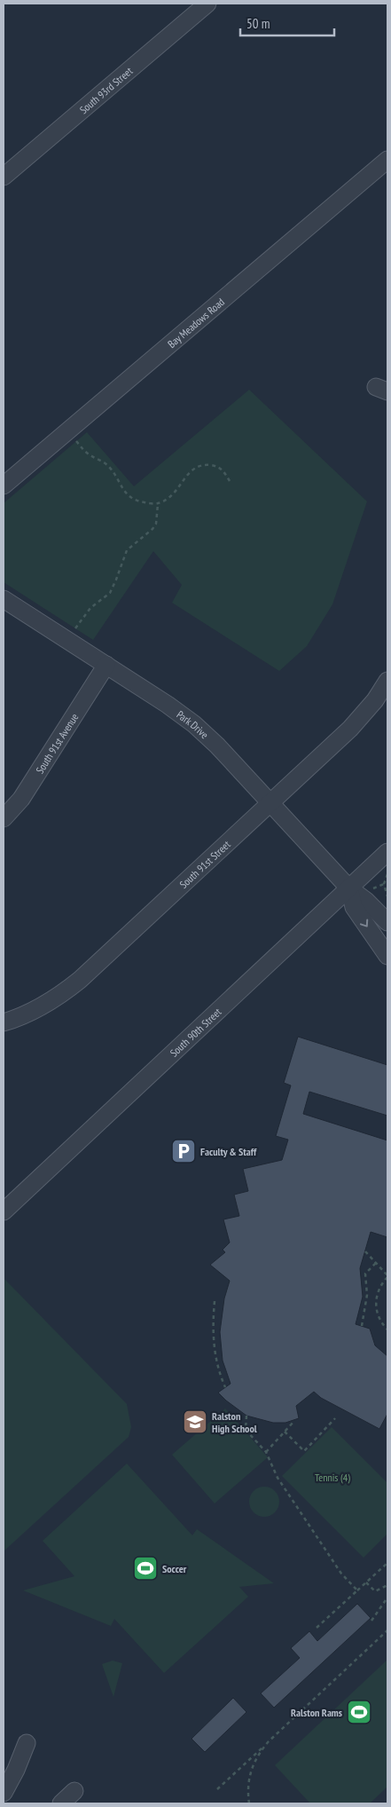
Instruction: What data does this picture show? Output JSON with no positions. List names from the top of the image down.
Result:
{
  "streets": {
    "street": [
      "South 93rd Street",
      "Bay Meadows Road",
      "Park Drive",
      "South 91st Avenue",
      "South 91st Street",
      "South 90th Street"
    ]
  },
  "crossings": [
    ["Park Drive", "South 91st Avenue"],
    ["Park Drive", "South 91st Street"],
    ["Park Drive", "South 90th Street"]
  ],
  "parks": ["Tennis (4)"],
  "places": {
    "parking": ["Faculty & Staff"],
    "school or university": ["Ralston High School"],
    "sports": ["Soccer", "Ralston Rams"]
  },
  "scale_bar": "50 m"
}
